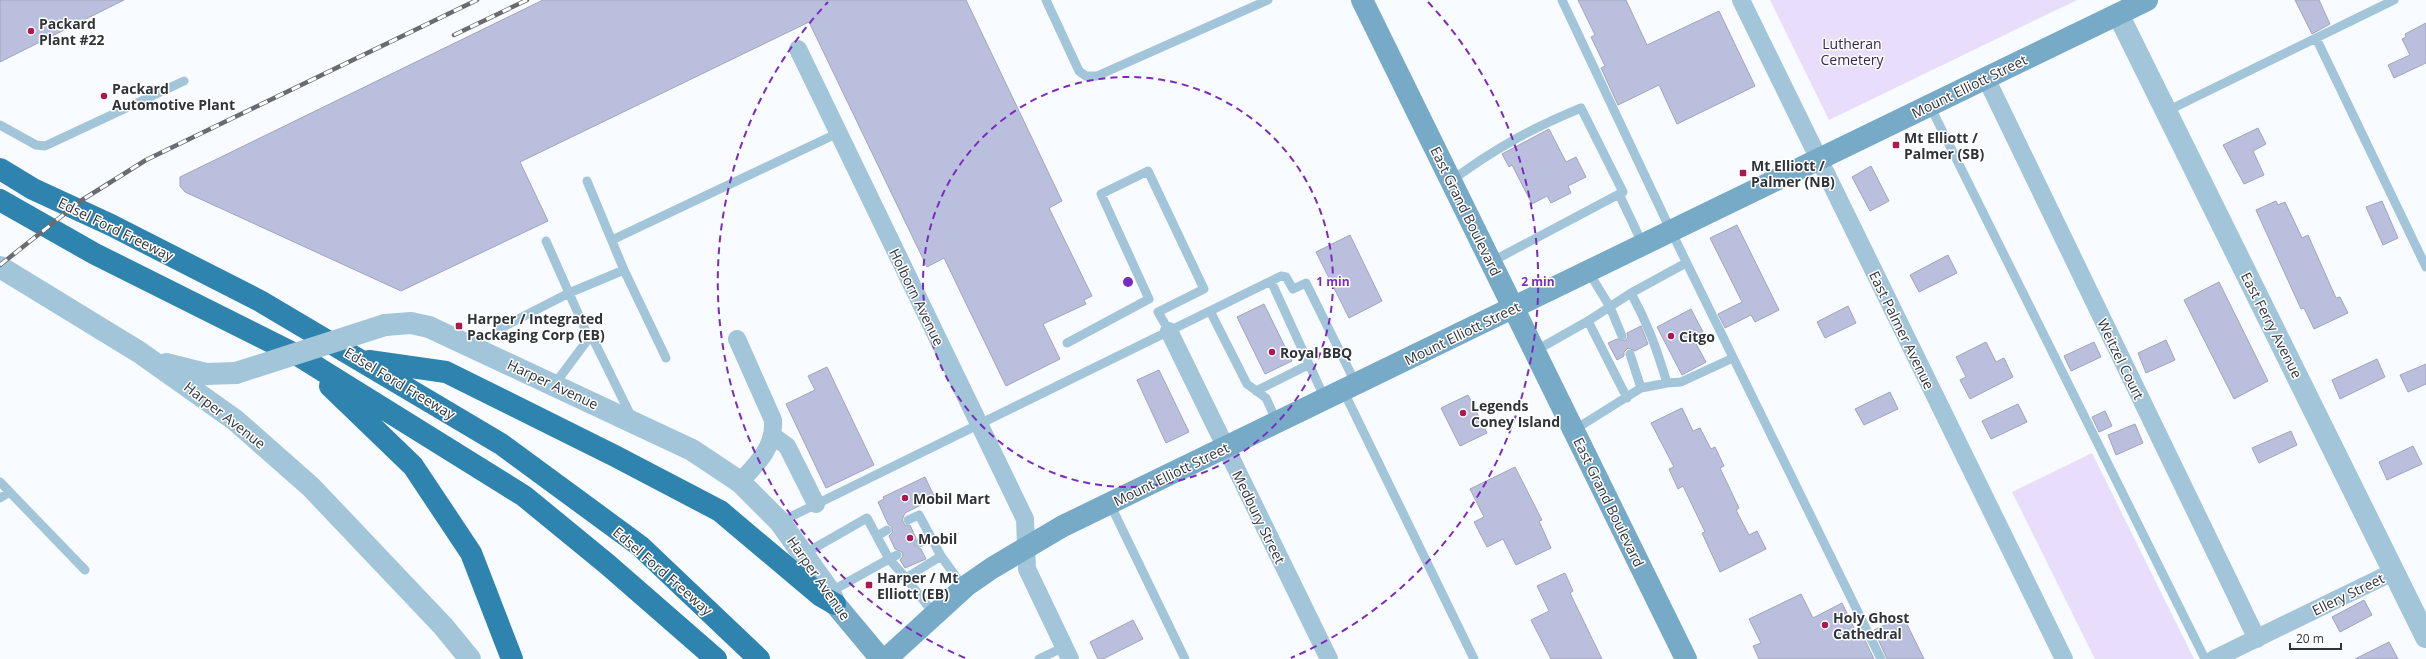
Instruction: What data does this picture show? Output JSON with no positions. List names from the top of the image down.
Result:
{
  "streets": {
    "highway": ["Edsel Ford Freeway"],
    "main road": ["Mount Elliott Street", "East Grand Boulevard", "Harper Avenue"],
    "street": [
      "Holborn Avenue",
      "East Ferry Avenue",
      "East Palmer Avenue",
      "Weitzel Court",
      "Medbury Street",
      "Ellery Street"
    ]
  },
  "crossings": [
    ["Mount Elliott Street", "East Grand Boulevard"],
    ["Mount Elliott Street", "Holborn Avenue"],
    ["Mount Elliott Street", "East Ferry Avenue"],
    ["Mount Elliott Street", "East Palmer Avenue"],
    ["Mount Elliott Street", "Weitzel Court"],
    ["Mount Elliott Street", "Medbury Street"],
    ["East Ferry Avenue", "Ellery Street"],
    ["Weitzel Court", "Ellery Street"]
  ],
  "parks": ["Lutheran Cemetery"],
  "places": {
    "other": [
      "Packard Plant #22",
      "Packard Automotive Plant",
      "Citgo",
      "Royal BBQ",
      "Legends Coney Island",
      "Mobil Mart",
      "Mobil",
      "Holy Ghost Cathedral"
    ],
    "transit": [
      "Mt Elliott / Palmer (SB)",
      "Mt Elliott / Palmer (NB)",
      "Harper / Integrated Packaging Corp (EB)",
      "Harper / Mt Elliott (EB)"
    ]
  },
  "scale_bar": "20 m",
  "rings": ["1 min", "2 min"]
}
